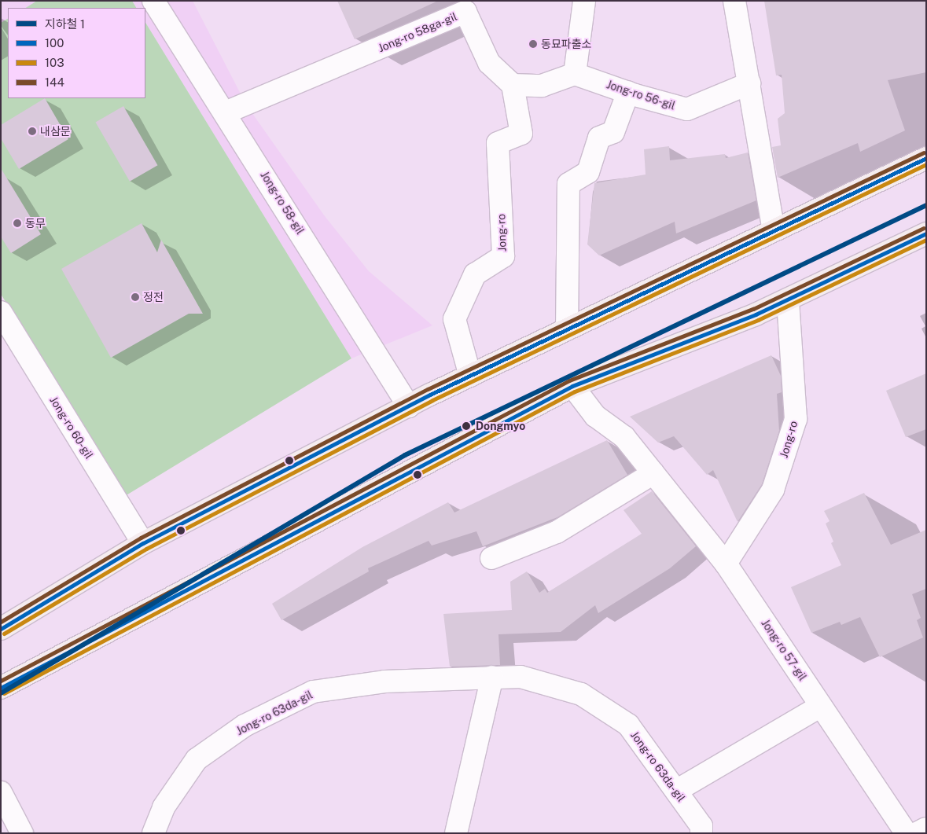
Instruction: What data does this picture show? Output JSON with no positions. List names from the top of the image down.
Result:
{
  "streets": {
    "street": [
      "Jong-ro 58ga-gil",
      "Jong-ro 56-gil",
      "Jong-ro 58-gil",
      "Jong-ro",
      "Jong-ro 60-gil",
      "Jong-ro 57-gil",
      "Jong-ro 63da-gil"
    ]
  },
  "crossings": [
    ["Jong-ro 58ga-gil", "Jong-ro 58-gil"],
    ["Jong-ro 58ga-gil", "Jong-ro"],
    ["Jong-ro", "Jong-ro 57-gil"]
  ],
  "places": [
    "동묘파출소",
    "내삼문",
    "동무",
    "정전",
    "Dongmyo"
  ],
  "lines": [
    "transit line 144",
    "transit line 100",
    "transit line 103",
    "metro line 1"
  ],
  "legend": [
    "지하철 1",
    "100",
    "103",
    "144"
  ]
}
